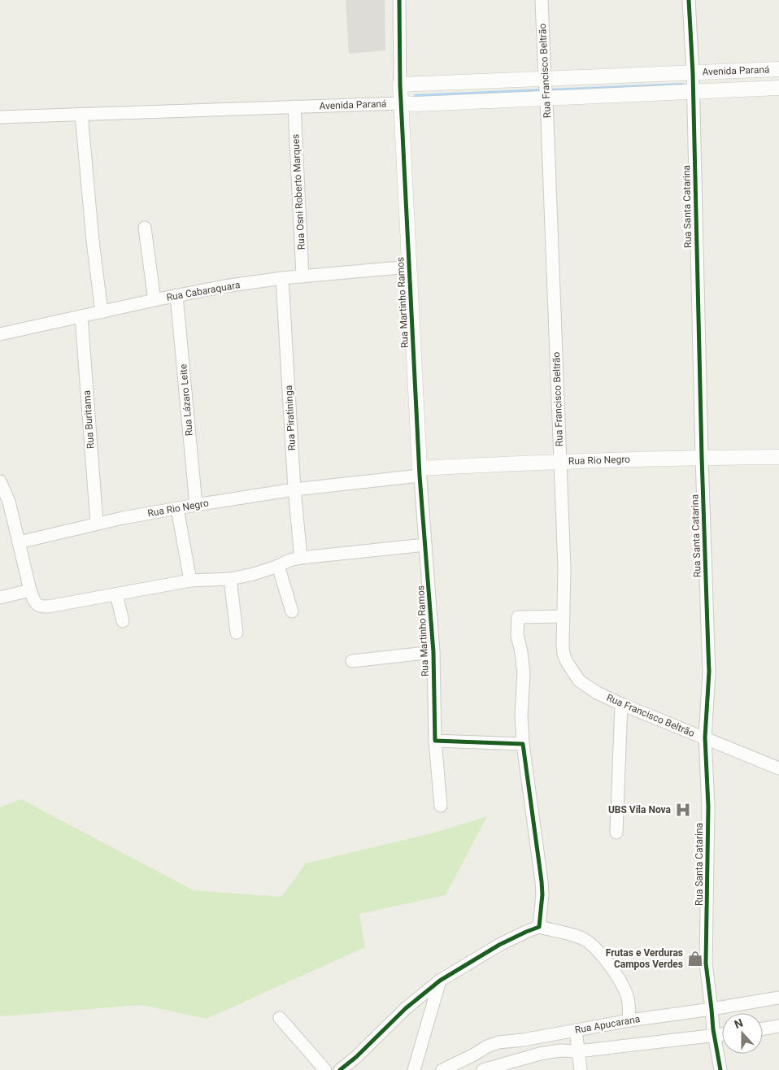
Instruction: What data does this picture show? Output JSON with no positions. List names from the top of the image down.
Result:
{
  "streets": {
    "street": [
      "Rua Francisco Beltrão",
      "Avenida Paraná",
      "Rua Osni Roberto Marques",
      "Rua Santa Catarina",
      "Rua Cabaraquara",
      "Rua Martinho Ramos",
      "Rua Lázaro Leite",
      "Rua Piratininga",
      "Rua Buritama",
      "Rua Rio Negro",
      "Rua Apucarana"
    ]
  },
  "crossings": [
    ["Rua Francisco Beltrão", "Avenida Paraná"],
    ["Rua Francisco Beltrão", "Rua Santa Catarina"],
    ["Rua Francisco Beltrão", "Rua Rio Negro"],
    ["Avenida Paraná", "Rua Osni Roberto Marques"],
    ["Avenida Paraná", "Rua Santa Catarina"],
    ["Avenida Paraná", "Rua Martinho Ramos"],
    ["Rua Osni Roberto Marques", "Rua Cabaraquara"],
    ["Rua Santa Catarina", "Rua Rio Negro"],
    ["Rua Santa Catarina", "Rua Apucarana"],
    ["Rua Cabaraquara", "Rua Martinho Ramos"],
    ["Rua Cabaraquara", "Rua Lázaro Leite"],
    ["Rua Cabaraquara", "Rua Piratininga"],
    ["Rua Cabaraquara", "Rua Buritama"],
    ["Rua Martinho Ramos", "Rua Rio Negro"],
    ["Rua Lázaro Leite", "Rua Rio Negro"],
    ["Rua Piratininga", "Rua Rio Negro"],
    ["Rua Buritama", "Rua Rio Negro"]
  ],
  "places": {
    "hospital": ["UBS Vila Nova"],
    "shop": ["Frutas e Verduras Campos Verdes"]
  },
  "north": "top"
}
